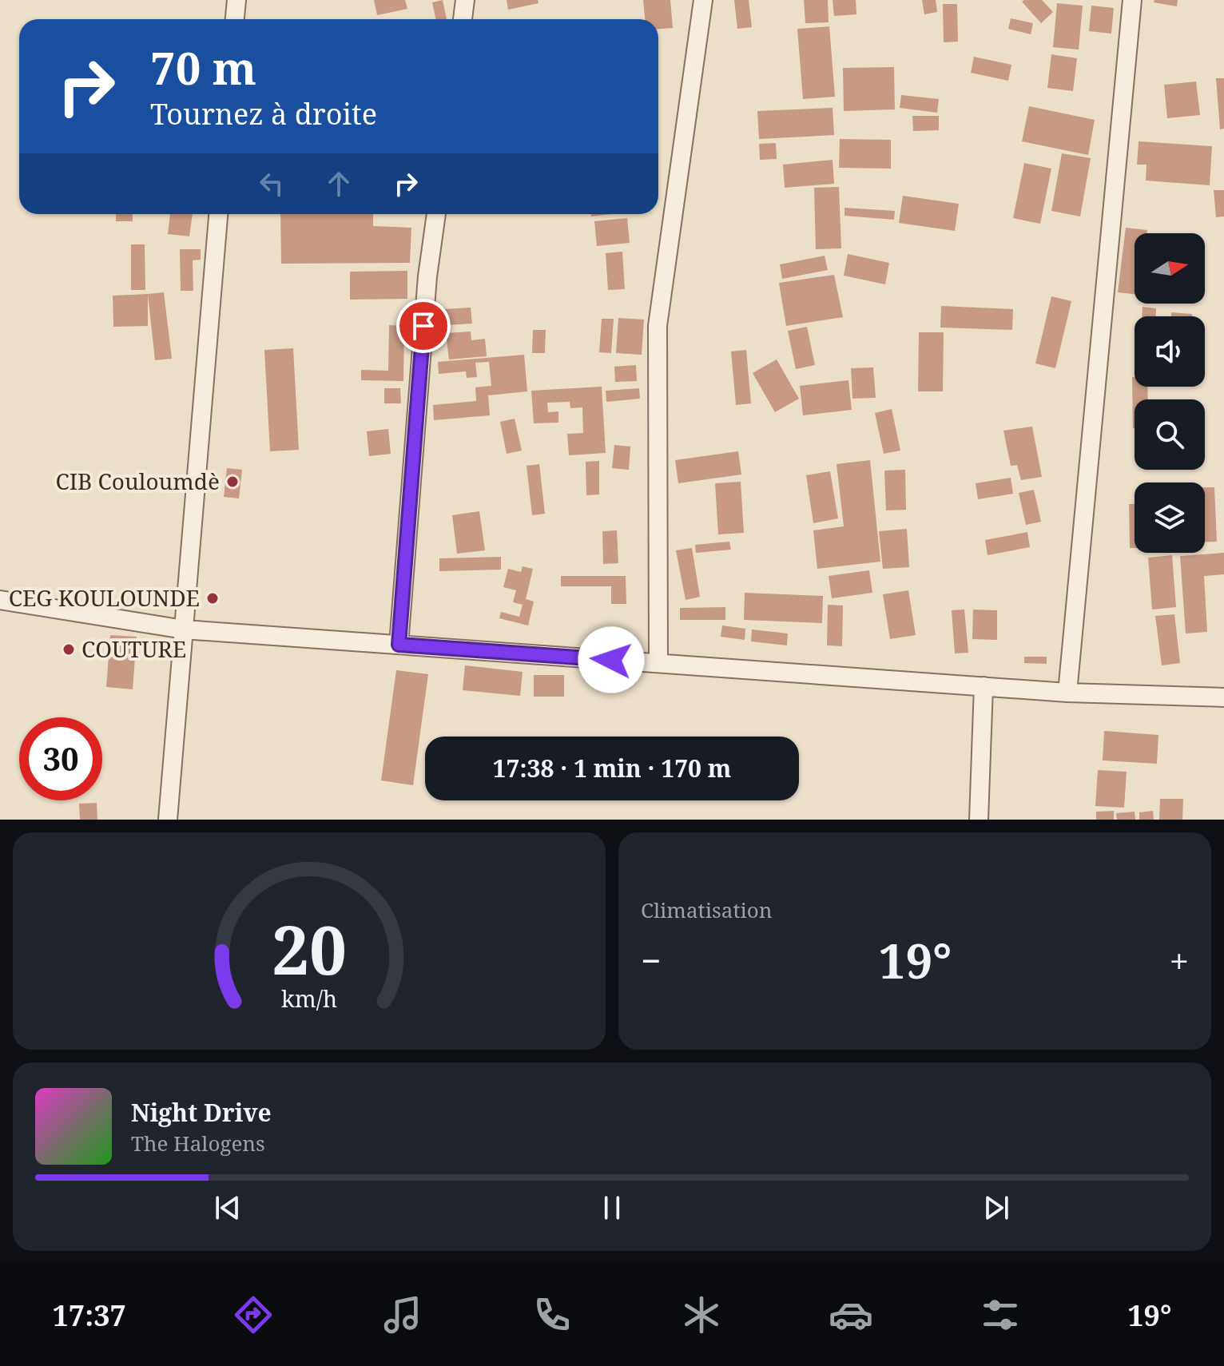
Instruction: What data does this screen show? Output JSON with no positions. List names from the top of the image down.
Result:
{
  "places": ["CIB Couloumdè", "CEG KOULOUNDE", "COUTURE"],
  "north": "right",
  "page": {
    "turn": ["70 m", "Tournez à droite"],
    "limit": "30",
    "trip": "17:38 · 1 min · 170 m",
    "tile": "Climatisation",
    "heat": ["−", "19°", "+"],
    "song": ["Night Drive", "The Halogens"],
    "tabs": ["17:37", "19°"],
    "gauge": ["20", "km/h"]
  }
}
